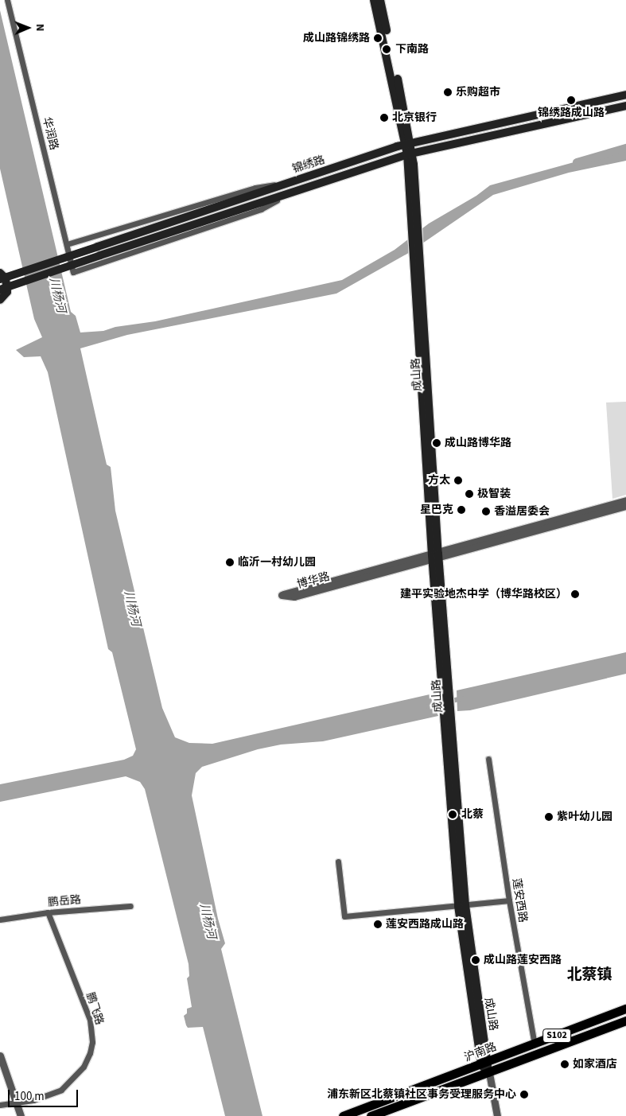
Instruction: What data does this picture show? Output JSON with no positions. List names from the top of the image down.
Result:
{
  "streets": {
    "main road": [
      "锦绣路",
      "成山路",
      "S102",
      "沪南路"
    ],
    "street": [
      "华润路",
      "博华路",
      "莲安西路",
      "鹏岳路",
      "鹏飞路"
    ]
  },
  "crossings": [
    ["华润路", "锦绣路"],
    ["锦绣路", "成山路"],
    ["成山路", "博华路"],
    ["成山路", "沪南路"],
    ["莲安西路", "沪南路"],
    ["鹏岳路", "鹏飞路"]
  ],
  "districts": ["北蔡镇"],
  "water": ["川杨河"],
  "places": [
    "成山路锦绣路",
    "下南路",
    "乐购超市",
    "锦绣路成山路",
    "北京银行",
    "成山路博华路",
    "方太",
    "极智装",
    "星巴克",
    "香溢居委会",
    "临沂一村幼儿园",
    "建平实验地杰中学（博华路校区）",
    "北蔡",
    "紫叶幼儿园",
    "莲安西路成山路",
    "成山路莲安西路",
    "如家酒店",
    "浦东新区北蔡镇社区事务受理服务中心"
  ],
  "scale_bar": "100 m",
  "north": "right"
}
